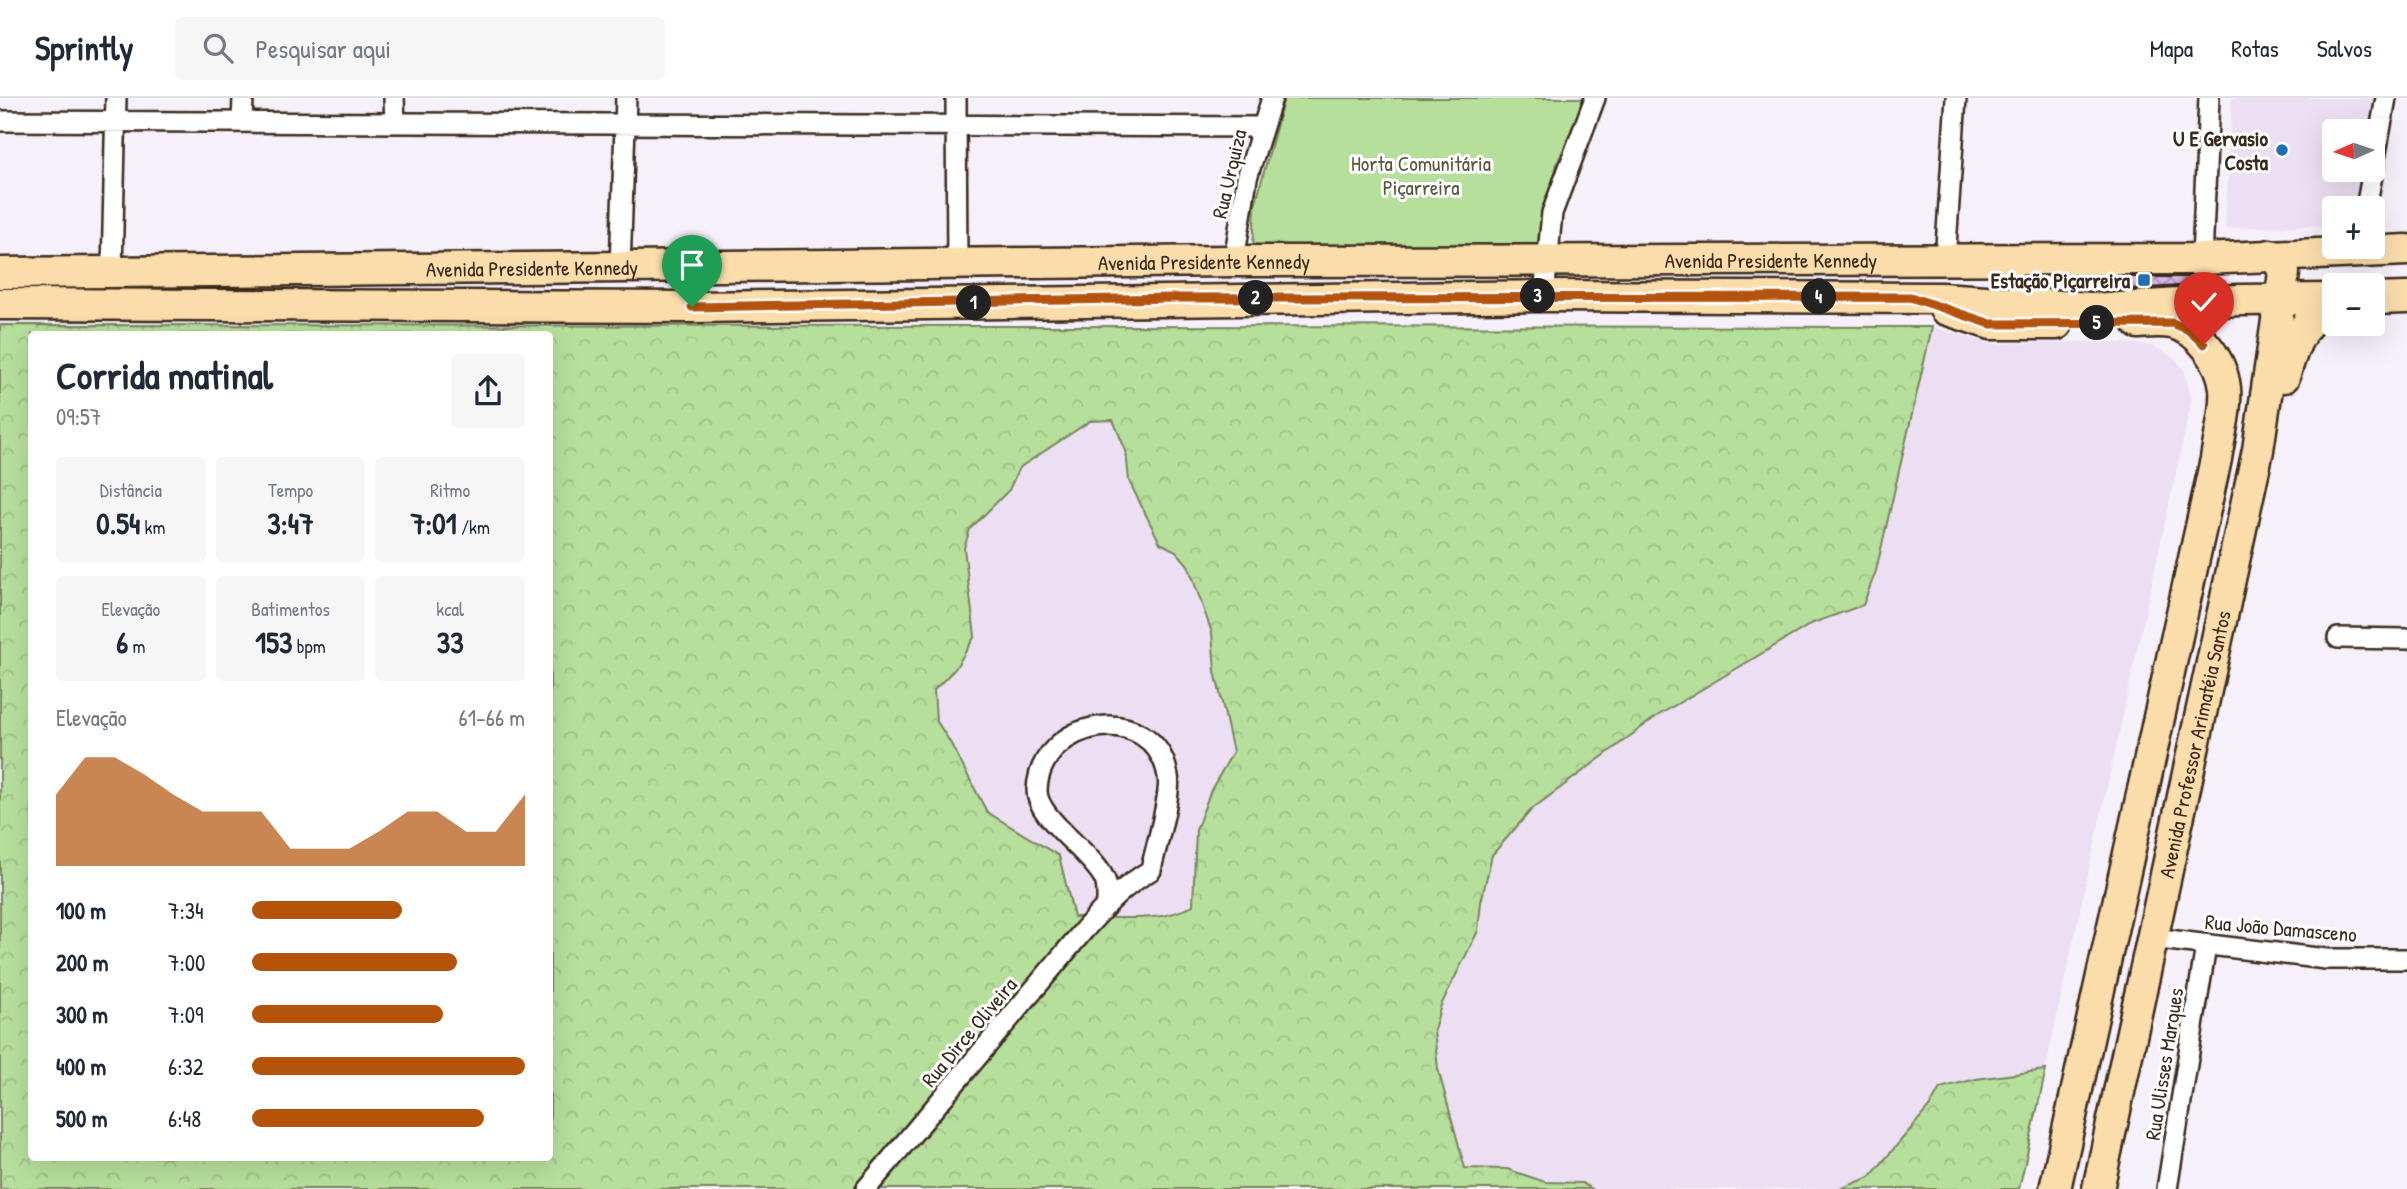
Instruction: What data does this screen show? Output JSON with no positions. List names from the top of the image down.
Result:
{
  "streets": {
    "main road": ["Avenida Presidente Kennedy", "Avenida Professor Arimatéia Santos"],
    "street": [
      "Rua Urquiza",
      "Rua João Damasceno",
      "Rua Dirce Oliveira",
      "Rua Ulisses Marques"
    ]
  },
  "crossings": [
    ["Rua Urquiza", "Avenida Presidente Kennedy"],
    ["Avenida Presidente Kennedy", "Avenida Professor Arimatéia Santos"],
    ["Avenida Professor Arimatéia Santos", "Rua João Damasceno"],
    ["Rua João Damasceno", "Rua Ulisses Marques"]
  ],
  "parks": ["Horta Comunitária Piçarreira"],
  "places": {
    "other": ["U E Gervasio Costa"],
    "transit": ["Estação Piçarreira"]
  },
  "north": "left",
  "page": {
    "header": "Sprintly",
    "search": "Pesquisar aqui",
    "nav": ["Mapa", "Rotas", "Salvos"],
    "map_buttons": ["+", "−"],
    "pins": [
      "3",
      "4",
      "2",
      "1",
      "5"
    ],
    "heading": ["Corrida matinal", "09:57"],
    "stats": [
      ["Distância", "0.54 km"],
      ["Tempo", "3:47"],
      ["Ritmo", "7:01 /km"],
      ["Elevação", "6 m"],
      ["Batimentos", "153 bpm"],
      ["kcal", "33"]
    ],
    "chart": ["Elevação", "61–66 m"],
    "list": [
      {
        "name": "100 m",
        "note": "7:34"
      },
      {
        "name": "200 m",
        "note": "7:00"
      },
      {
        "name": "300 m",
        "note": "7:09"
      },
      {
        "name": "400 m",
        "note": "6:32"
      },
      {
        "name": "500 m",
        "note": "6:48"
      }
    ]
  }
}
